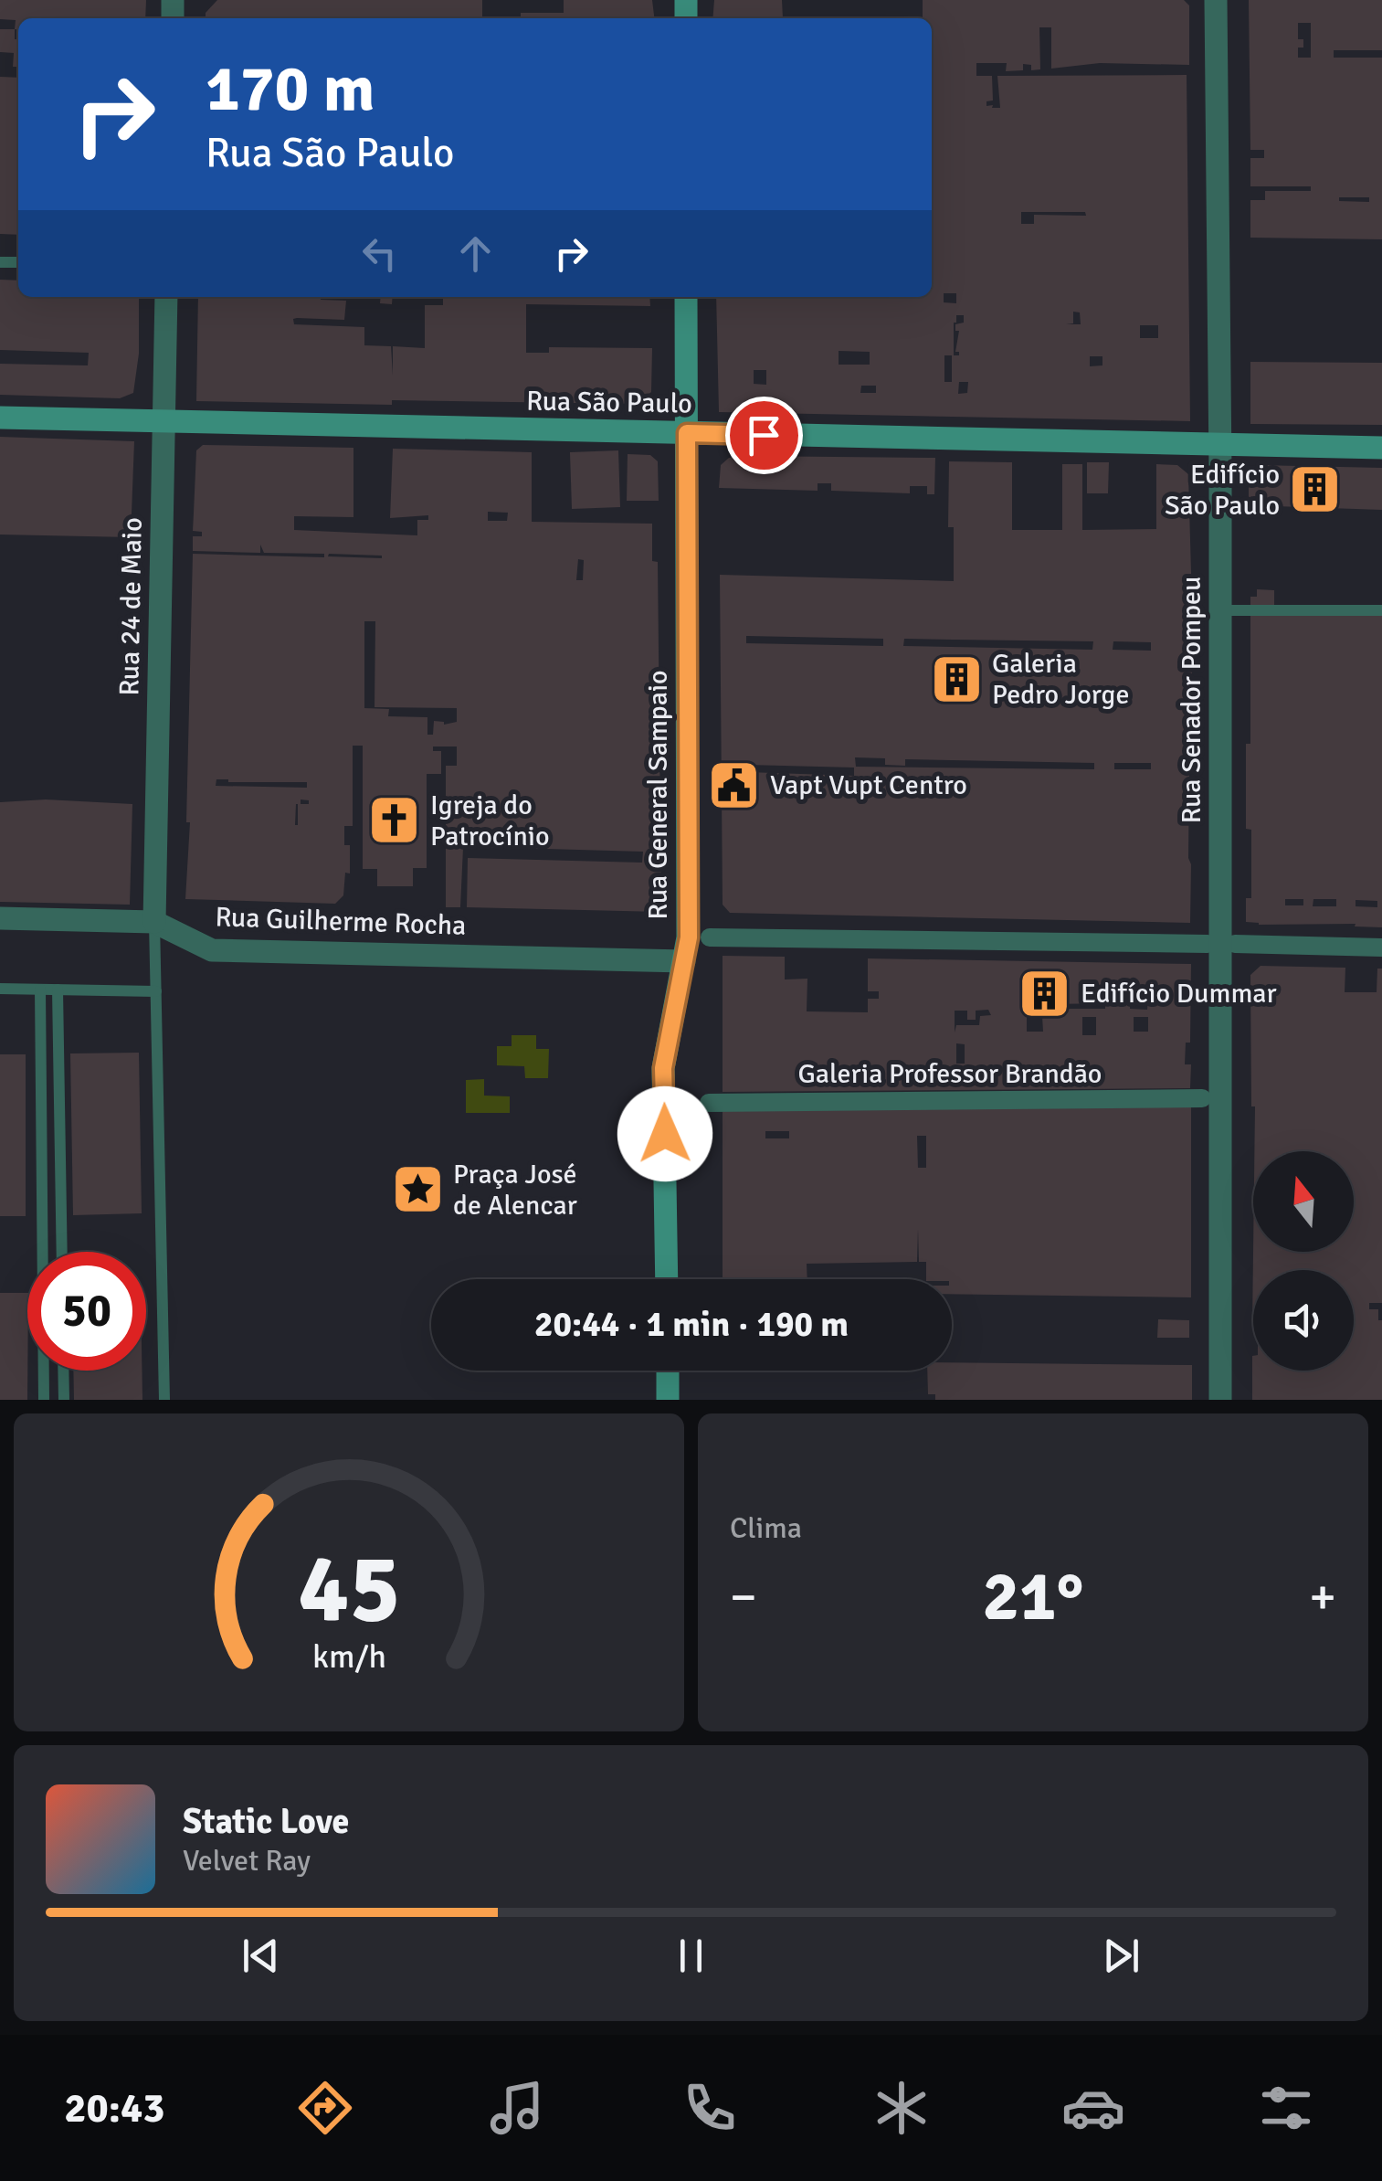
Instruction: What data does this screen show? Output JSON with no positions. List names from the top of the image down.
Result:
{
  "streets": {
    "main road": ["Rua São Paulo", "Rua General Sampaio"],
    "street": [
      "Rua 24 de Maio",
      "Rua Senador Pompeu",
      "Rua Guilherme Rocha",
      "Galeria Professor Brandão"
    ]
  },
  "crossings": [
    ["Rua São Paulo", "Rua 24 de Maio"],
    ["Rua São Paulo", "Rua Senador Pompeu"],
    ["Rua São Paulo", "Rua General Sampaio"],
    ["Rua 24 de Maio", "Rua Guilherme Rocha"],
    ["Rua General Sampaio", "Rua Guilherme Rocha"]
  ],
  "places": {
    "building": ["Edifício São Paulo", "Galeria Pedro Jorge", "Edifício Dummar"],
    "public building": ["Vapt Vupt Centro"],
    "church": ["Igreja do Patrocínio"],
    "place": ["Praça José de Alencar"]
  },
  "north": "top",
  "page": {
    "turn": ["170 m", "Rua São Paulo"],
    "limit": "50",
    "trip": "20:44 · 1 min · 190 m",
    "tile": "Clima",
    "heat": ["−", "21°", "+"],
    "song": ["Static Love", "Velvet Ray"],
    "tabs": "20:43",
    "gauge": ["45", "km/h"]
  }
}
